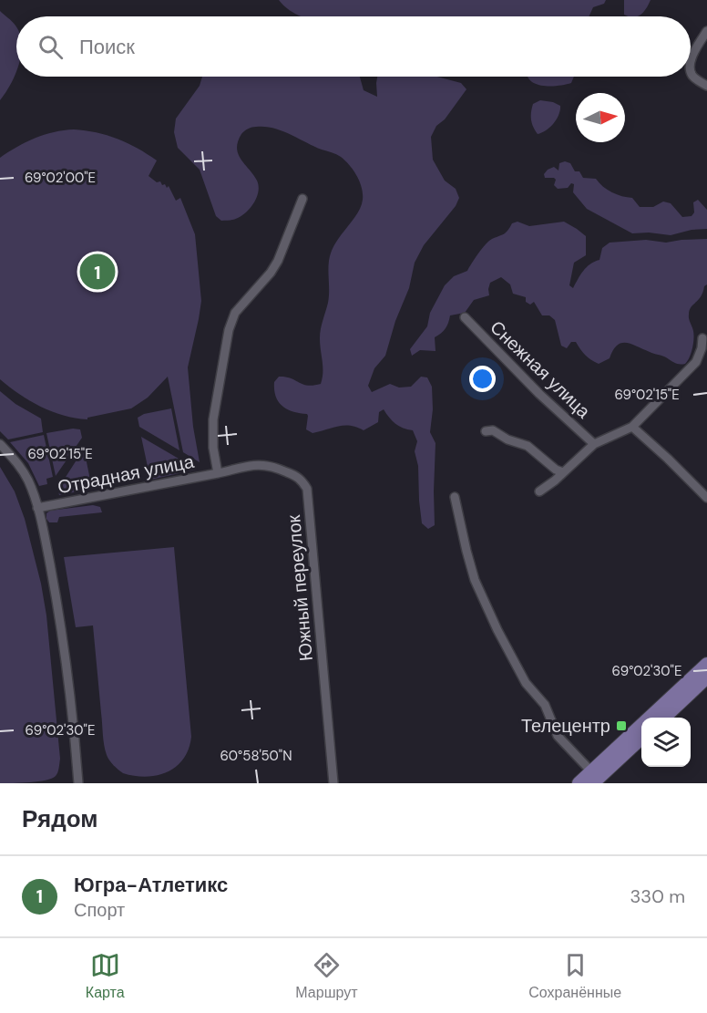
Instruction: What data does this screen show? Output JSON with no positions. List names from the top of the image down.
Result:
{
  "streets": {
    "street": ["Снежная улица", "Отрадная улица", "Южный переулок"]
  },
  "crossings": [
    ["Отрадная улица", "Южный переулок"]
  ],
  "places": {
    "transit": ["Телецентр"]
  },
  "north": "right",
  "page": {
    "search": "Поиск",
    "pins": "1",
    "heading": "Рядом",
    "list": [
      {
        "mark": "1",
        "name": "Югра-Атлетикс",
        "note": "Спорт",
        "value": "330 m"
      }
    ],
    "nav": ["Карта", "Маршрут", "Сохранённые"]
  },
  "coordinates": [
    "69°02'00\"E",
    "69°02'15\"E",
    "69°02'30\"E",
    "60°58'50\"N"
  ]
}
